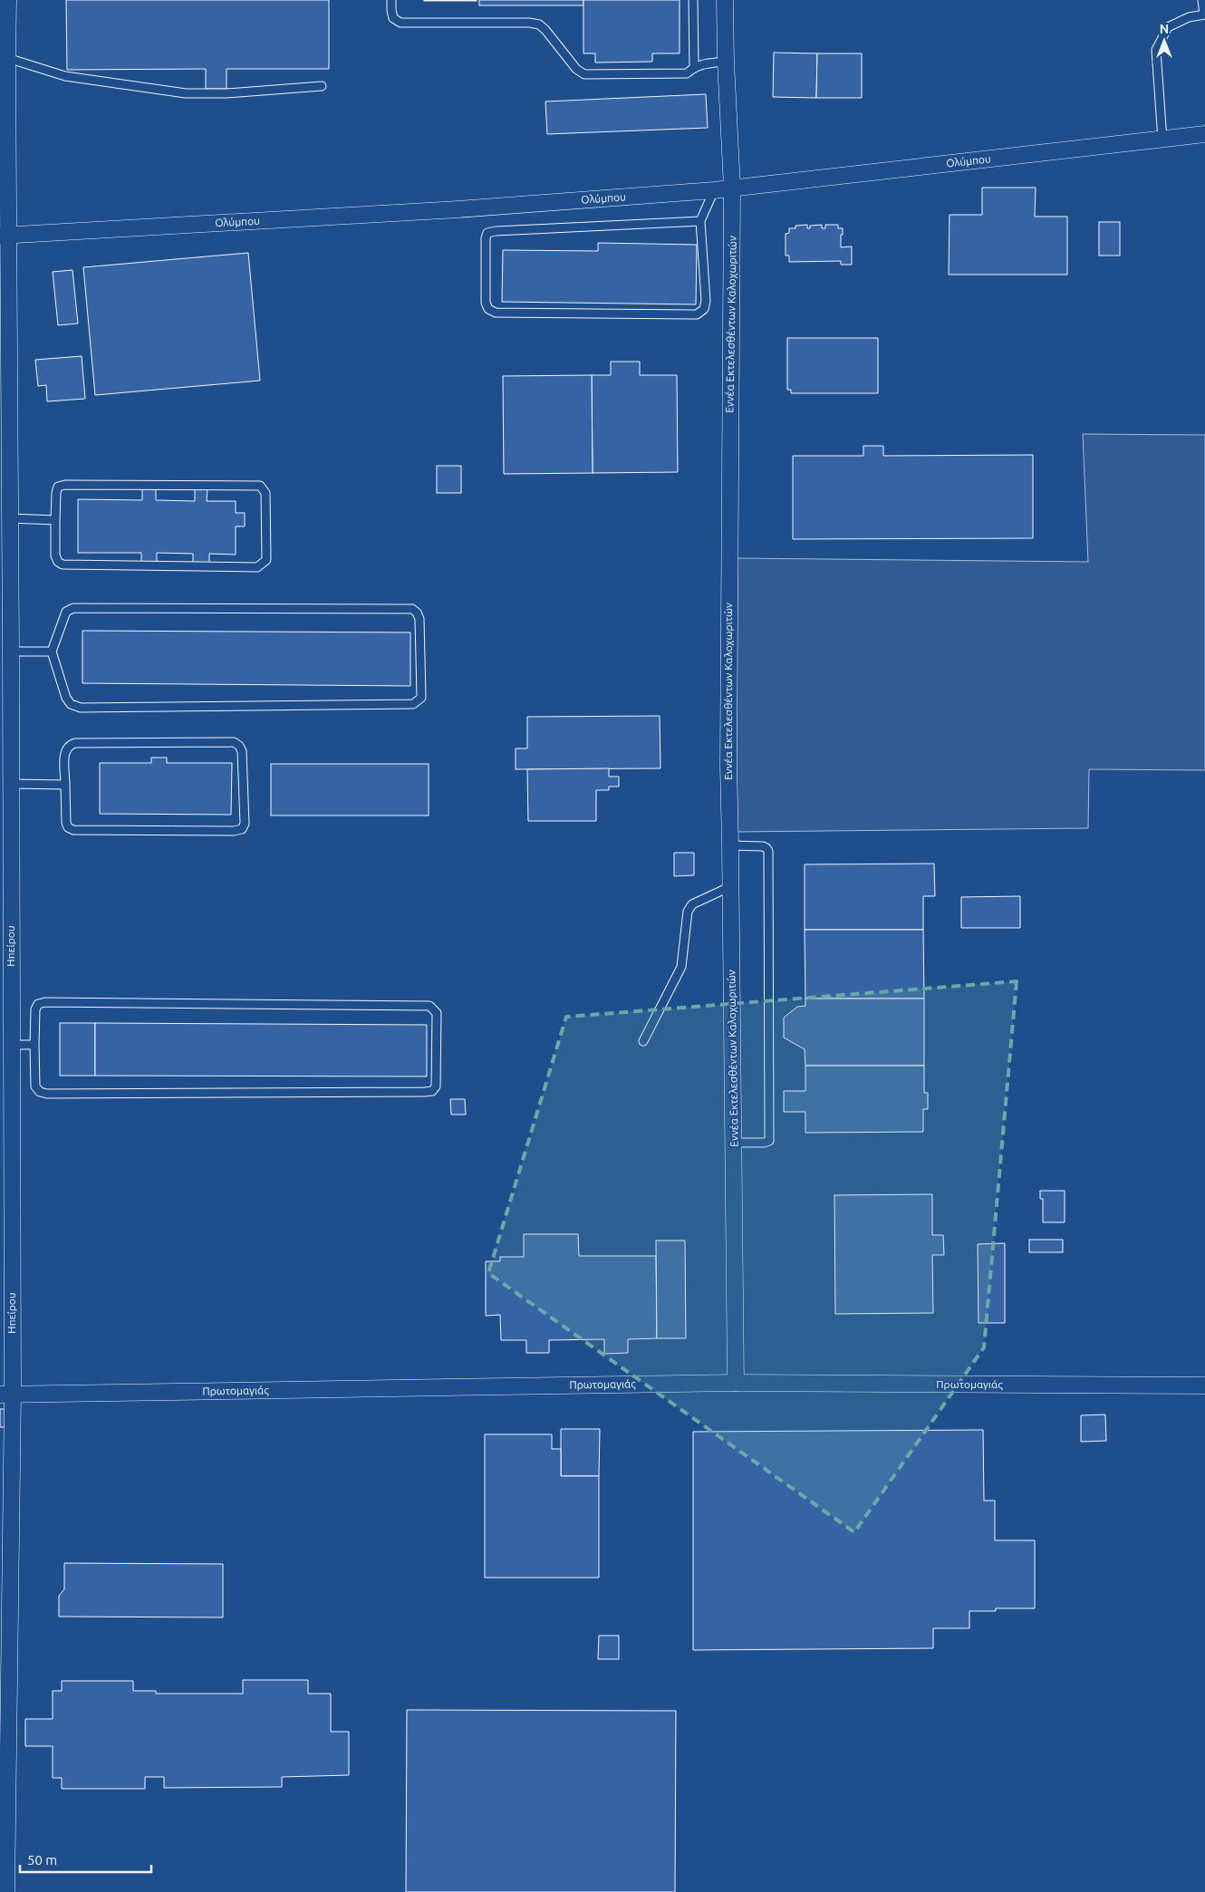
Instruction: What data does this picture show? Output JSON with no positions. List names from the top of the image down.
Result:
{
  "streets": {
    "street": [
      "Ολύμπου",
      "Εννέα Εκτελεσθέντων Καλοχωριτών",
      "Ηπείρου",
      "Πρωτομαγιάς"
    ]
  },
  "crossings": [
    ["Ολύμπου", "Εννέα Εκτελεσθέντων Καλοχωριτών"],
    ["Ολύμπου", "Ηπείρου"],
    ["Εννέα Εκτελεσθέντων Καλοχωριτών", "Πρωτομαγιάς"],
    ["Ηπείρου", "Πρωτομαγιάς"]
  ],
  "scale_bar": "50 m",
  "north": "top"
}
